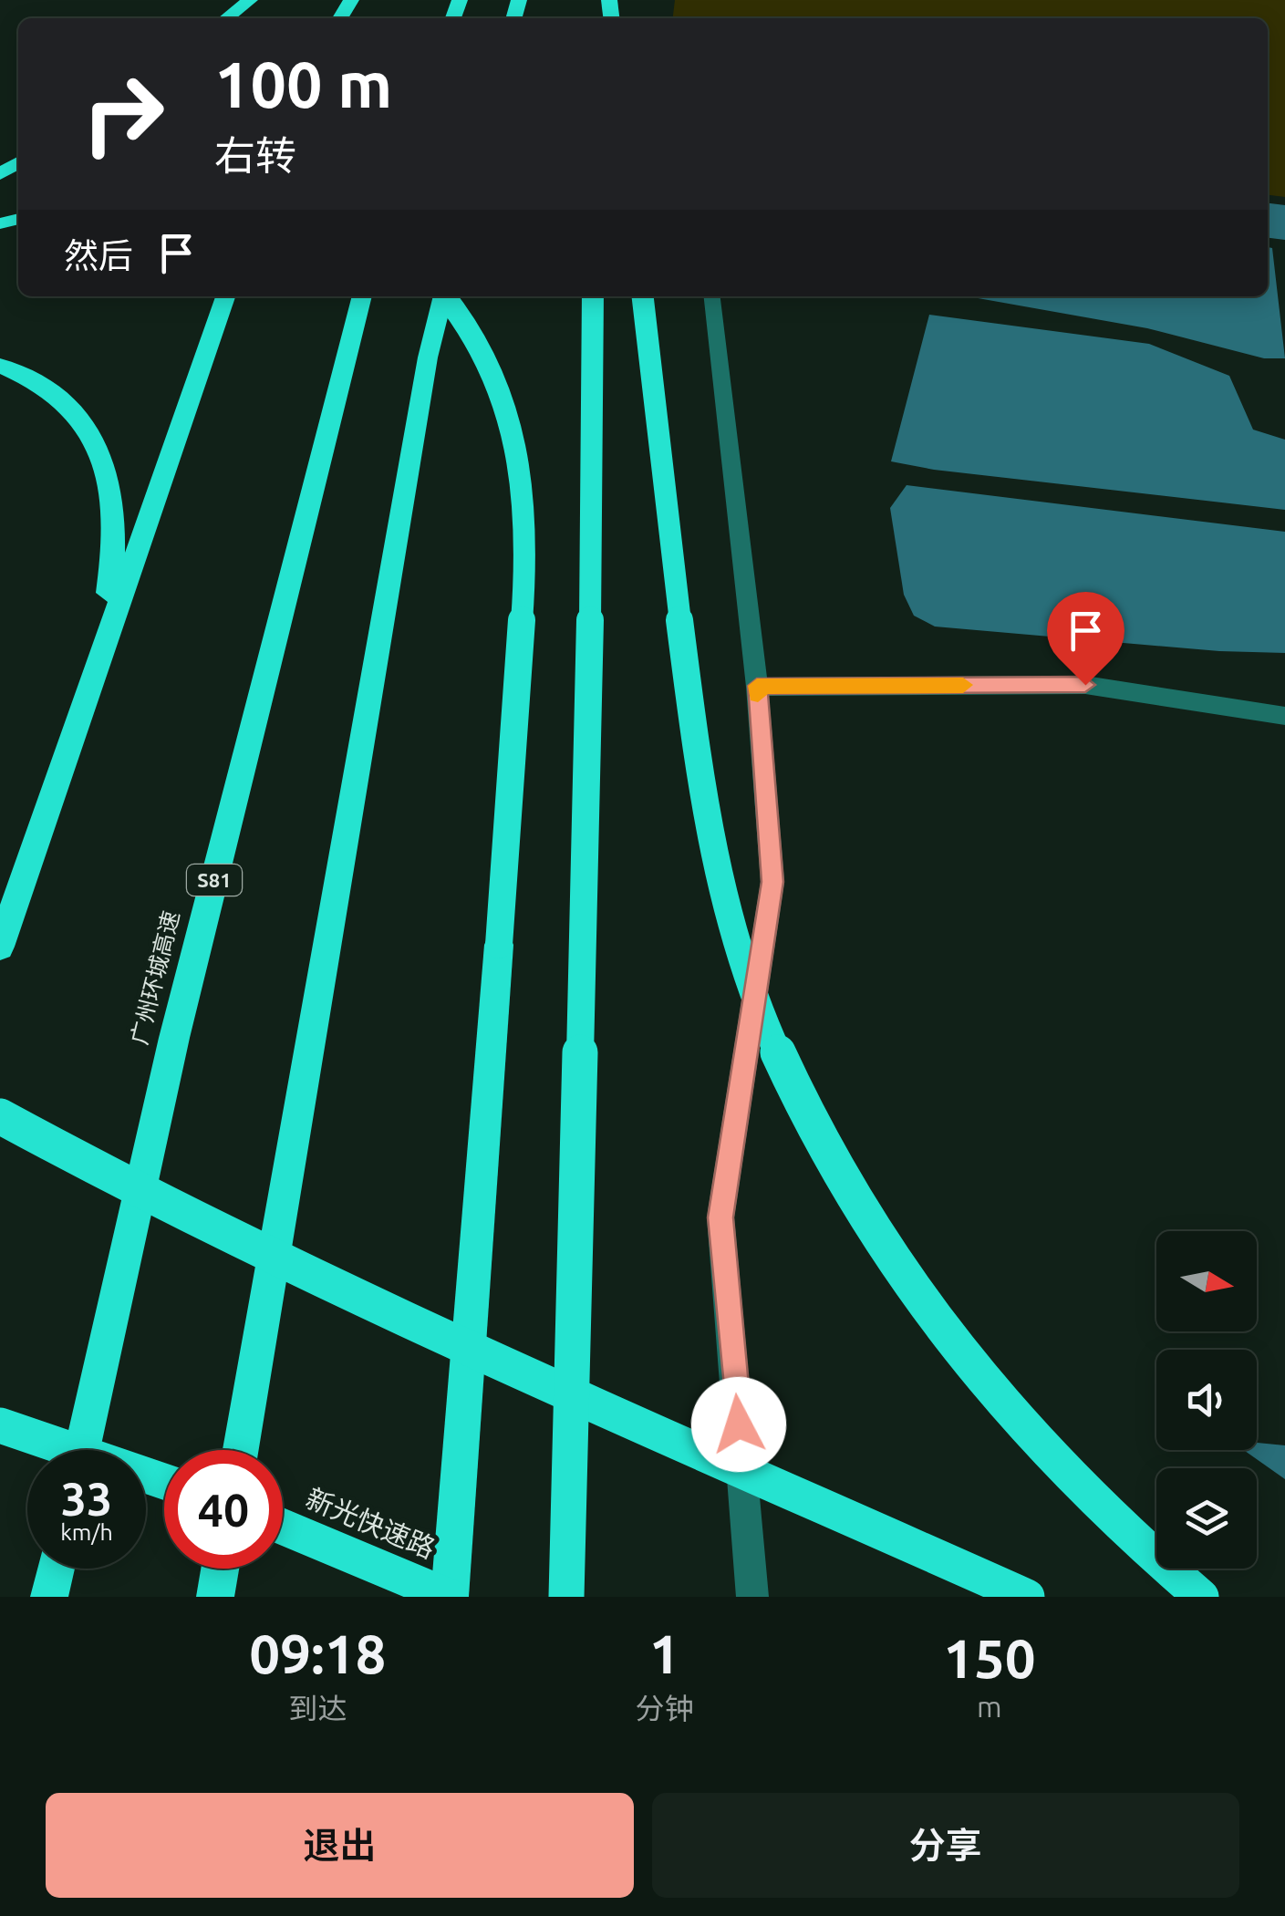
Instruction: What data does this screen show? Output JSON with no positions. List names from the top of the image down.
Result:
{
  "streets": {
    "highway": ["S81", "广州环城高速", "新光快速路"]
  },
  "north": "right",
  "page": {
    "turn": ["100 m", "右转"],
    "then": "然后",
    "speed": "33 km/h",
    "limit": "40",
    "eta": [
      "09:18",
      "到达",
      "1",
      "分钟",
      "150",
      "m"
    ],
    "buttons": ["退出", "分享"]
  }
}
